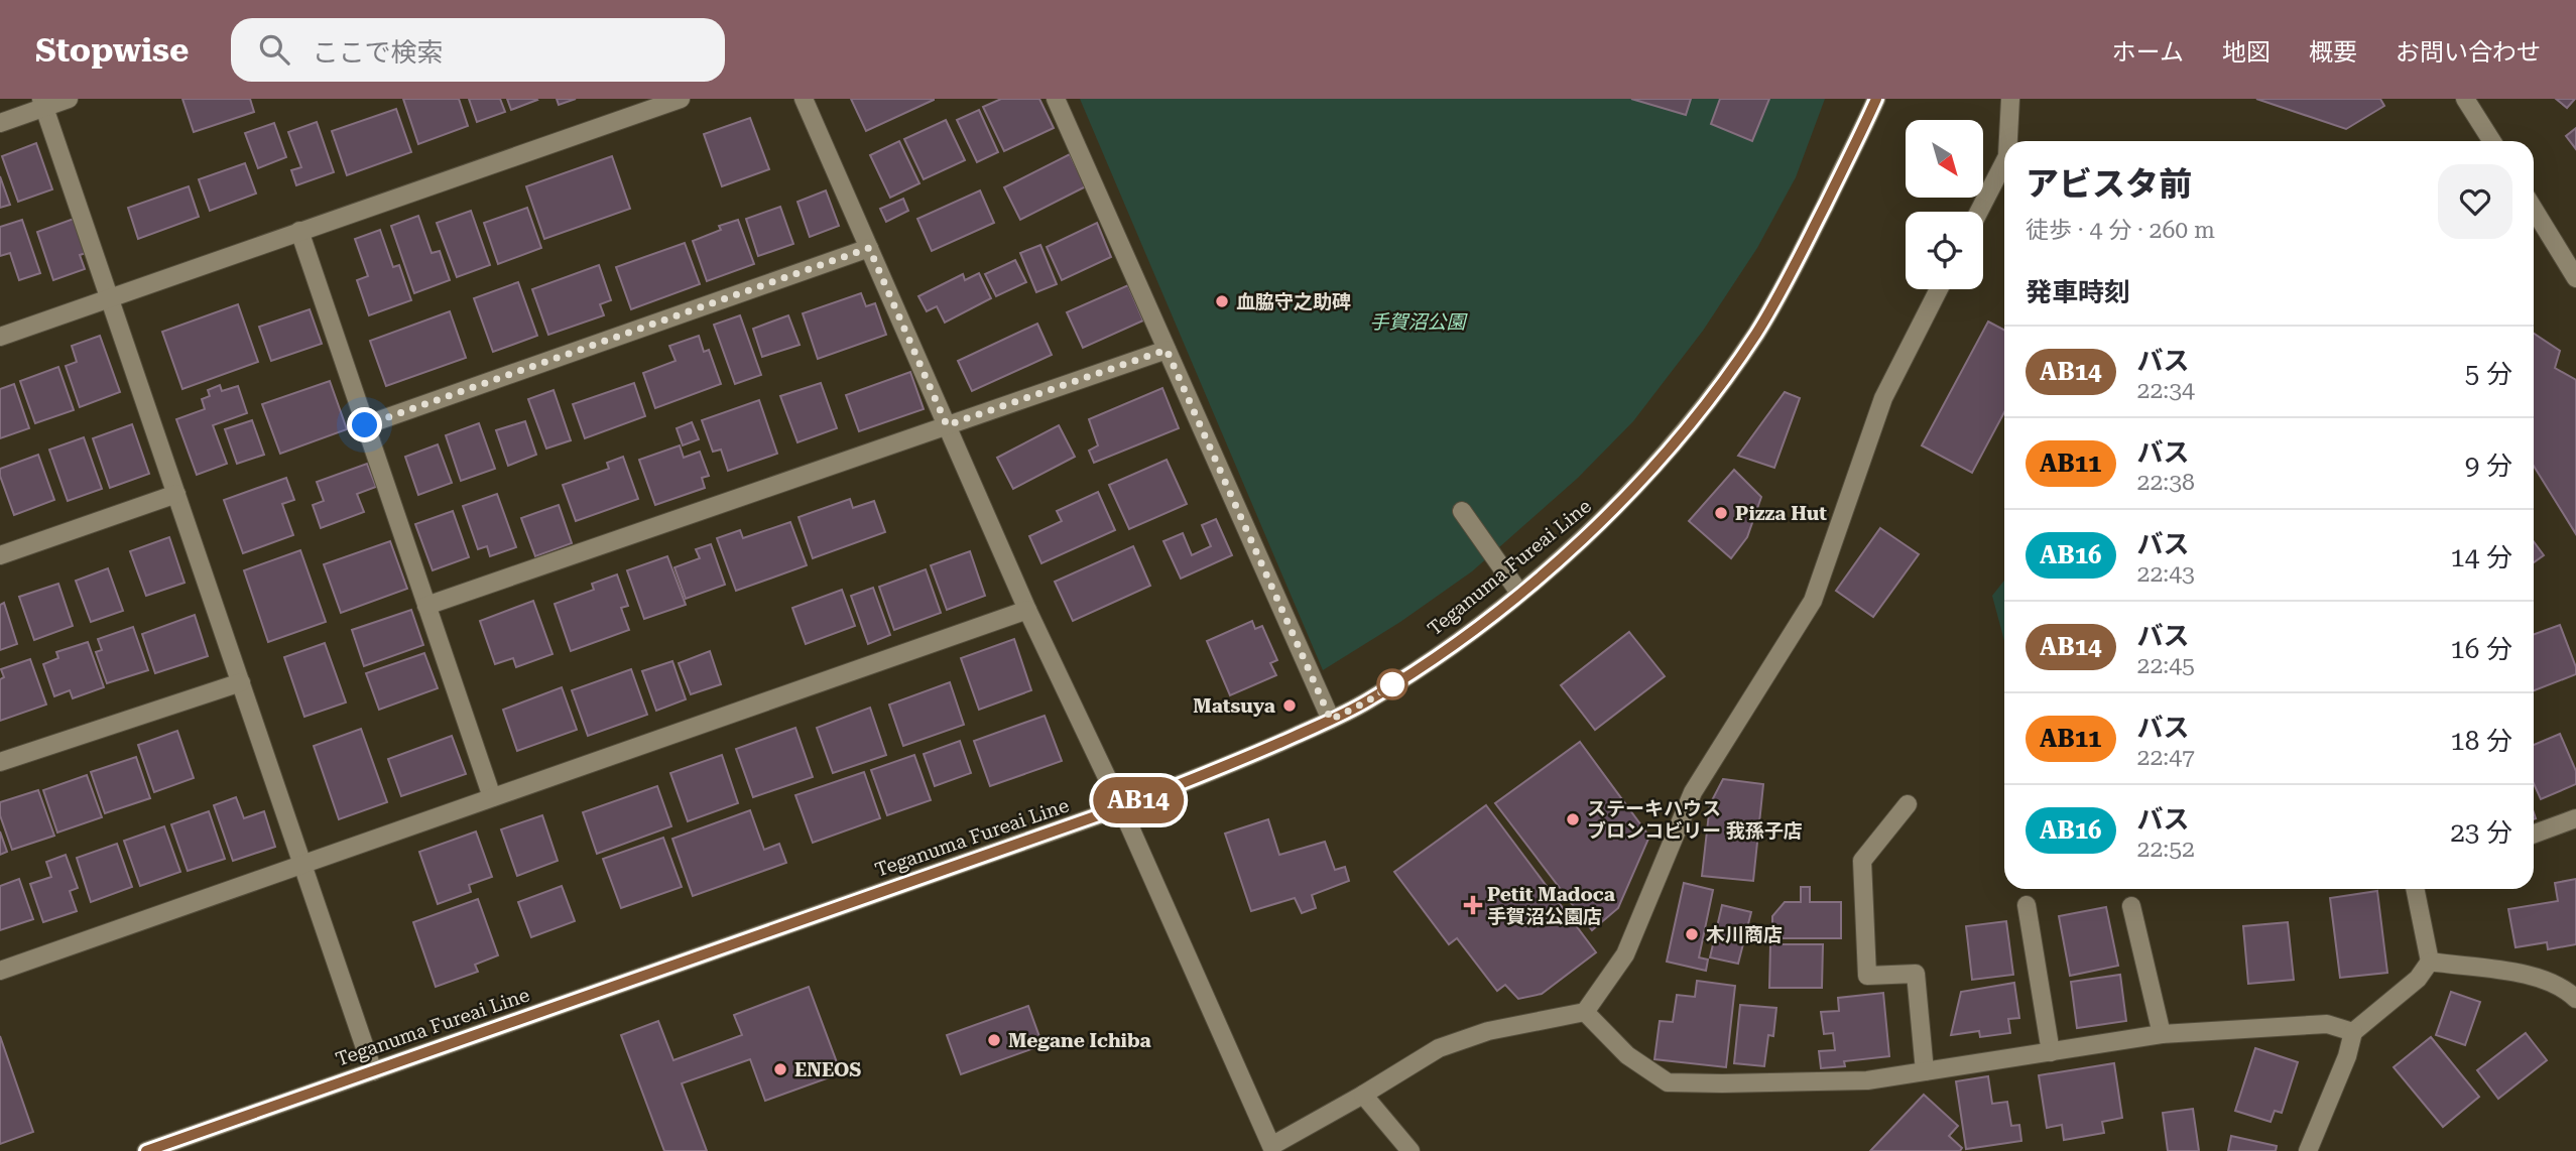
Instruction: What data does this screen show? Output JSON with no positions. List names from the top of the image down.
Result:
{
  "streets": {
    "street": ["Teganuma Fureai Line"]
  },
  "parks": ["手賀沼公園"],
  "places": {
    "other": [
      "血脇守之助碑",
      "Pizza Hut",
      "Matsuya",
      "ステーキハウス ブロンコビリー 我孫子店",
      "木川商店",
      "Megane Ichiba",
      "ENEOS"
    ],
    "health": ["Petit Madoca 手賀沼公園店"]
  },
  "lines": ["bus line AB14"],
  "north": "bottom right",
  "page": {
    "header": "Stopwise",
    "search": "ここで検索",
    "nav": [
      "ホーム",
      "地図",
      "概要",
      "お問い合わせ"
    ],
    "on_map": "AB14",
    "heading": [
      ["アビスタ前", "徒歩 · 4 分 · 260 m"],
      "発車時刻"
    ],
    "list": [
      {
        "mark": "AB14",
        "name": "バス",
        "note": "22:34",
        "value": "5 分"
      },
      {
        "mark": "AB11",
        "name": "バス",
        "note": "22:38",
        "value": "9 分"
      },
      {
        "mark": "AB16",
        "name": "バス",
        "note": "22:43",
        "value": "14 分"
      },
      {
        "mark": "AB14",
        "name": "バス",
        "note": "22:45",
        "value": "16 分"
      },
      {
        "mark": "AB11",
        "name": "バス",
        "note": "22:47",
        "value": "18 分"
      },
      {
        "mark": "AB16",
        "name": "バス",
        "note": "22:52",
        "value": "23 分"
      }
    ]
  }
}
